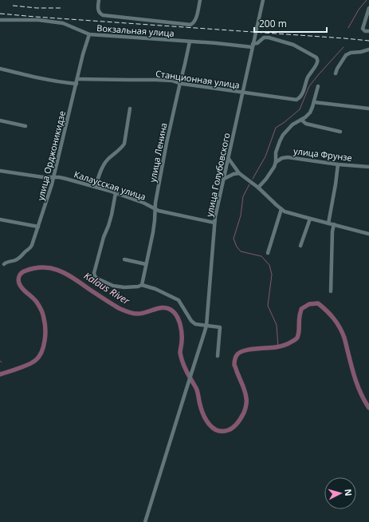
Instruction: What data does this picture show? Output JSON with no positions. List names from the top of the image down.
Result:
{
  "streets": {
    "street": [
      "Вокзальная улица",
      "Станционная улица",
      "улица Ленина",
      "улица Фрунзе",
      "улица Орджоникидзе",
      "улица Голубовского",
      "Калаусская улица"
    ]
  },
  "crossings": [
    ["Вокзальная улица", "Станционная улица"],
    ["Вокзальная улица", "улица Ленина"],
    ["Вокзальная улица", "улица Орджоникидзе"],
    ["Вокзальная улица", "улица Голубовского"],
    ["Станционная улица", "улица Ленина"],
    ["Станционная улица", "улица Орджоникидзе"],
    ["Станционная улица", "улица Голубовского"],
    ["улица Ленина", "Калаусская улица"],
    ["улица Орджоникидзе", "Калаусская улица"],
    ["улица Голубовского", "Калаусская улица"]
  ],
  "water": ["Kalaus River"],
  "scale_bar": "200 m",
  "north": "right"
}
